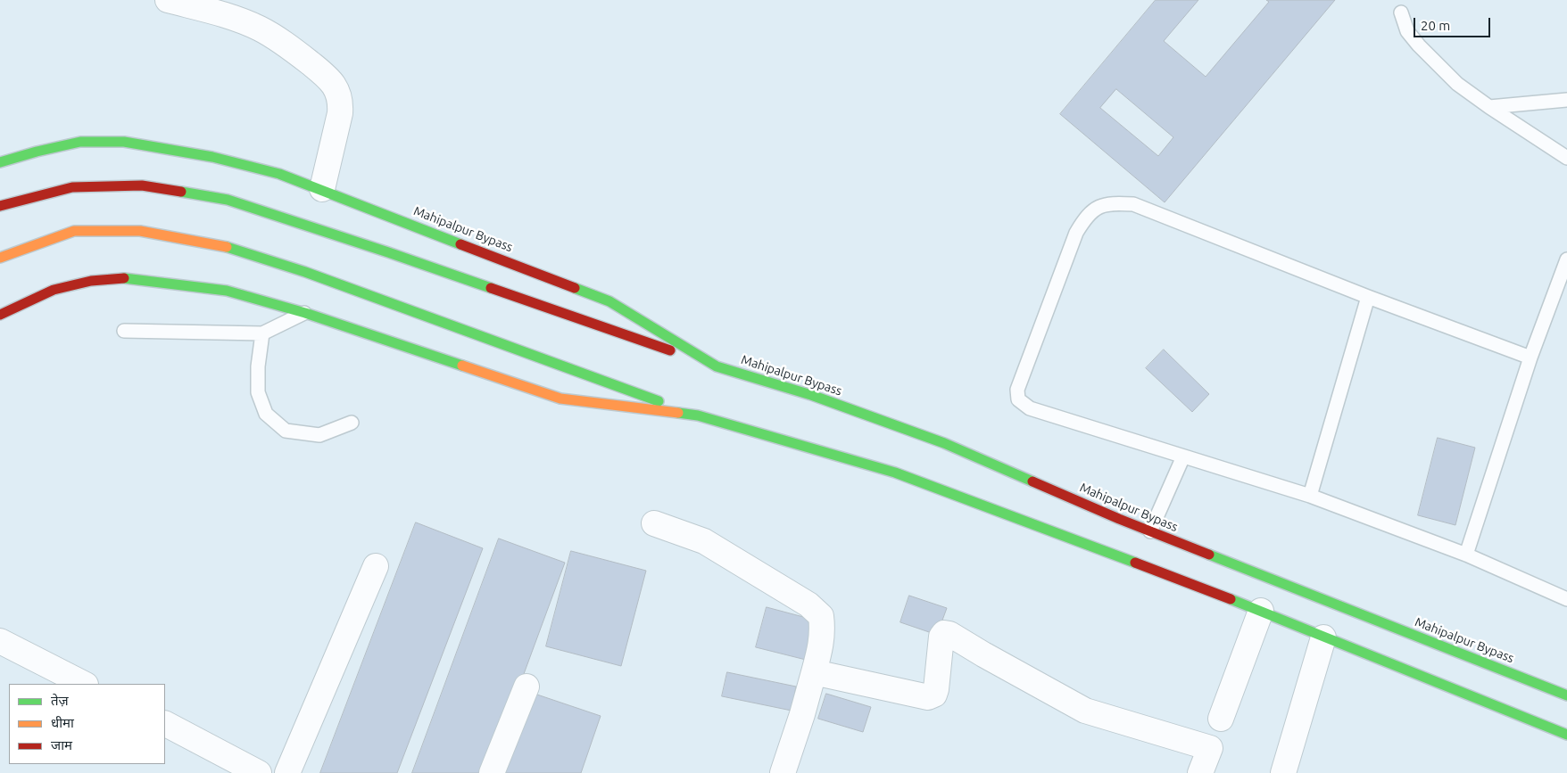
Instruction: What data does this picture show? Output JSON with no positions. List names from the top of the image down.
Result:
{
  "streets": {
    "street": ["Mahipalpur Bypass"]
  },
  "legend": ["तेज़", "धीमा", "जाम"],
  "scale_bar": "20 m"
}
